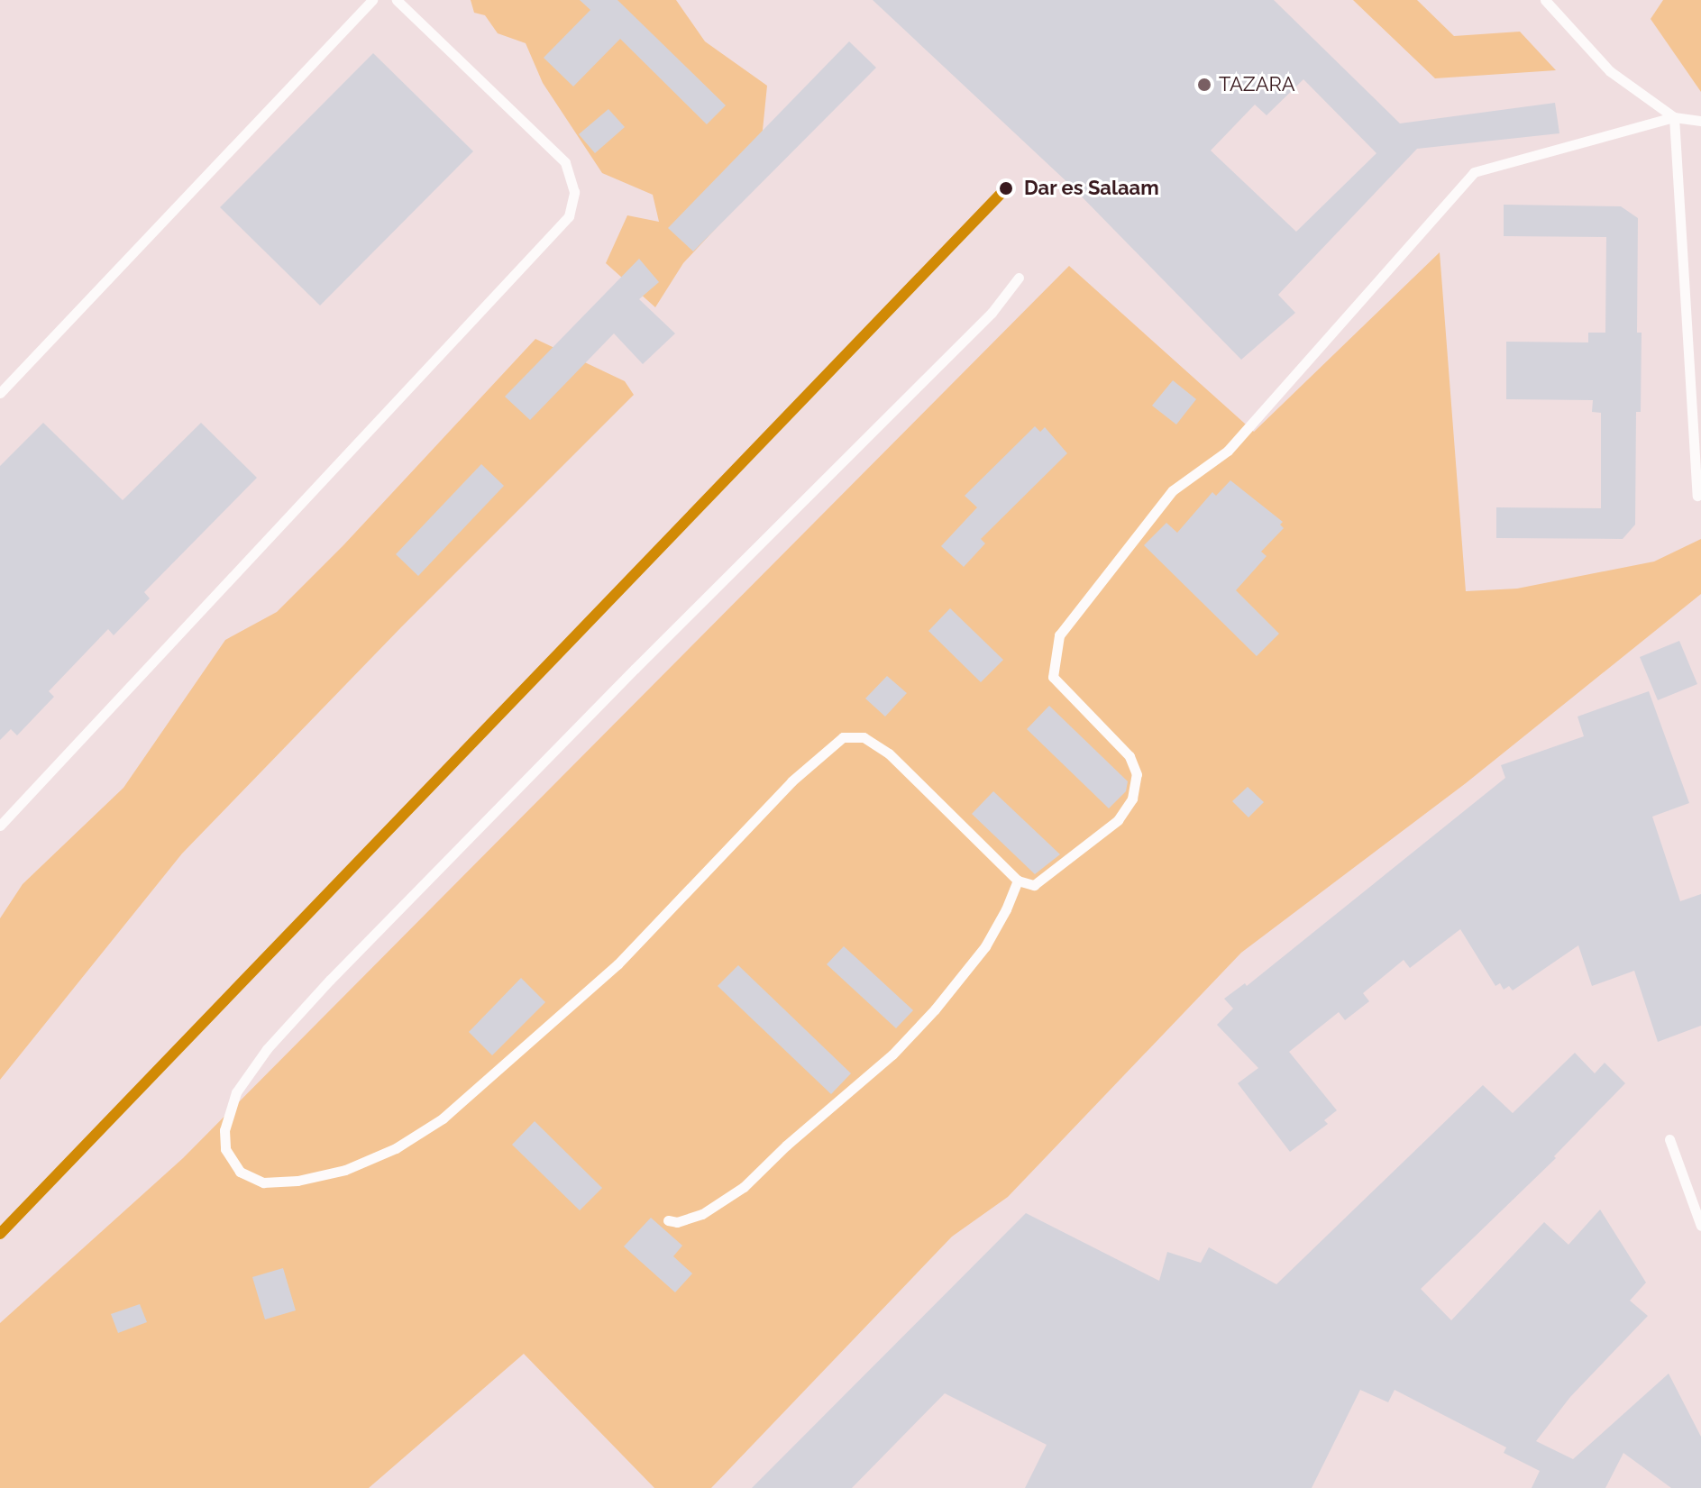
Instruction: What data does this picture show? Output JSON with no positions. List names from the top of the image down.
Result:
{
  "places": ["TAZARA", "Dar es Salaam"]
}
